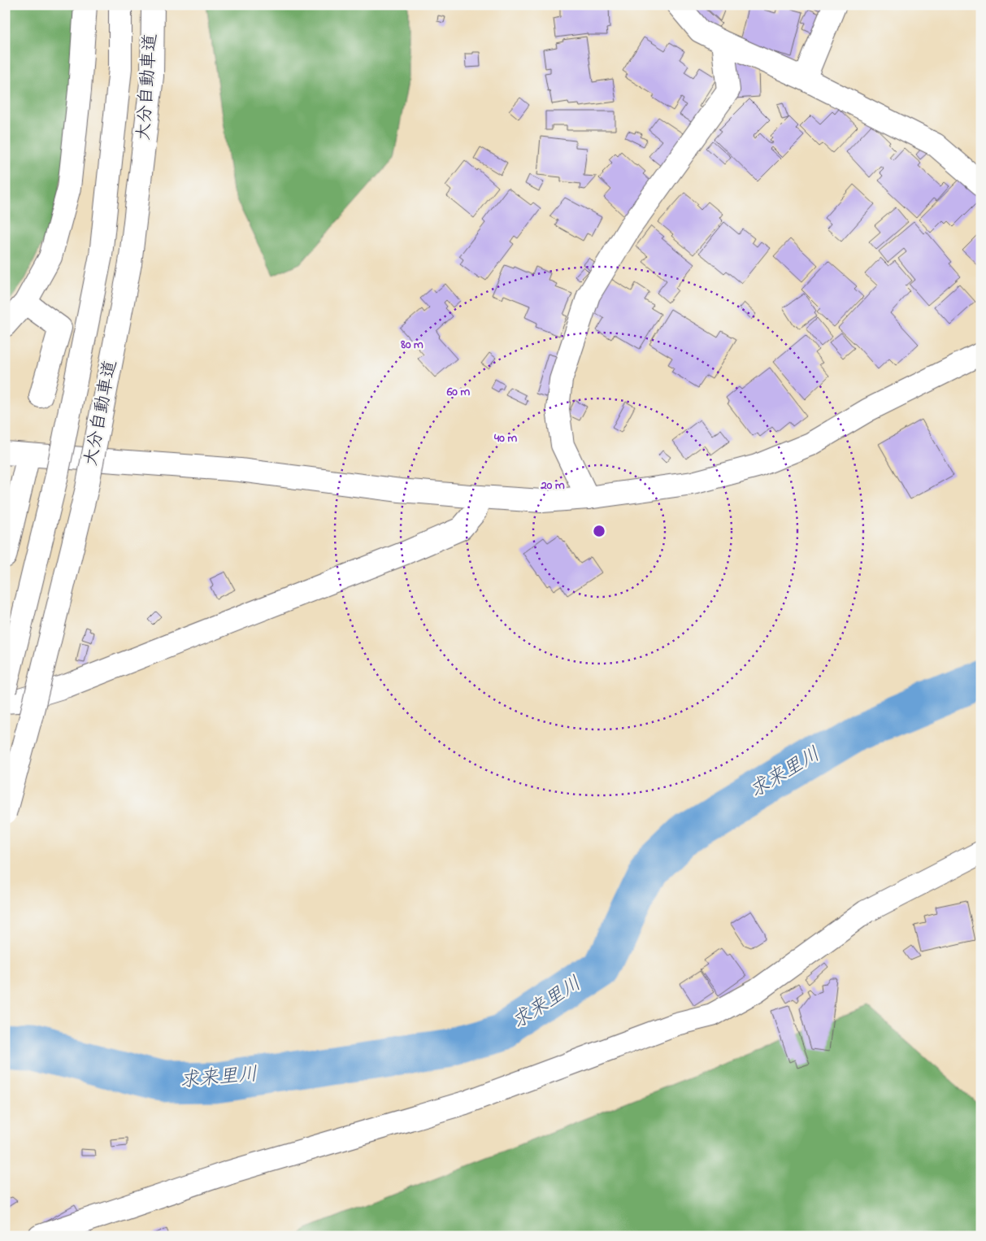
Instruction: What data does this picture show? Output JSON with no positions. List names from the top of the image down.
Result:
{
  "streets": {
    "main road": ["大分自動車道"]
  },
  "water": ["求来里川"],
  "rings": [
    "80 m",
    "60 m",
    "40 m",
    "20 m"
  ]
}
